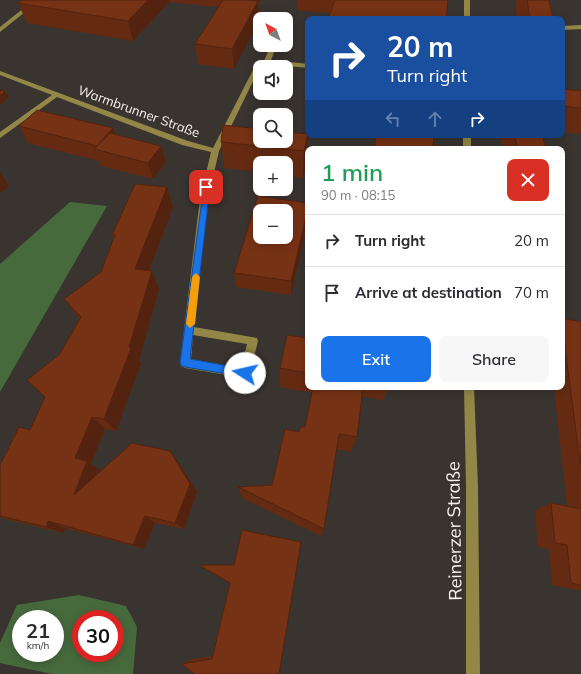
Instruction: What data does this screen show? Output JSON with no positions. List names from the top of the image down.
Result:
{
  "streets": {
    "street": ["Warmbrunner Straße", "Reinerzer Straße"]
  },
  "north": "top left",
  "page": {
    "map_buttons": ["+", "−"],
    "turn": ["20 m", "Turn right"],
    "heading": ["1 min", "90 m · 08:15"],
    "list": [
      {
        "name": "Turn right",
        "value": "20 m"
      },
      {
        "name": "Arrive at destination",
        "value": "70 m"
      }
    ],
    "buttons": ["Exit", "Share"],
    "speed": "21 km/h",
    "limit": "30"
  }
}
